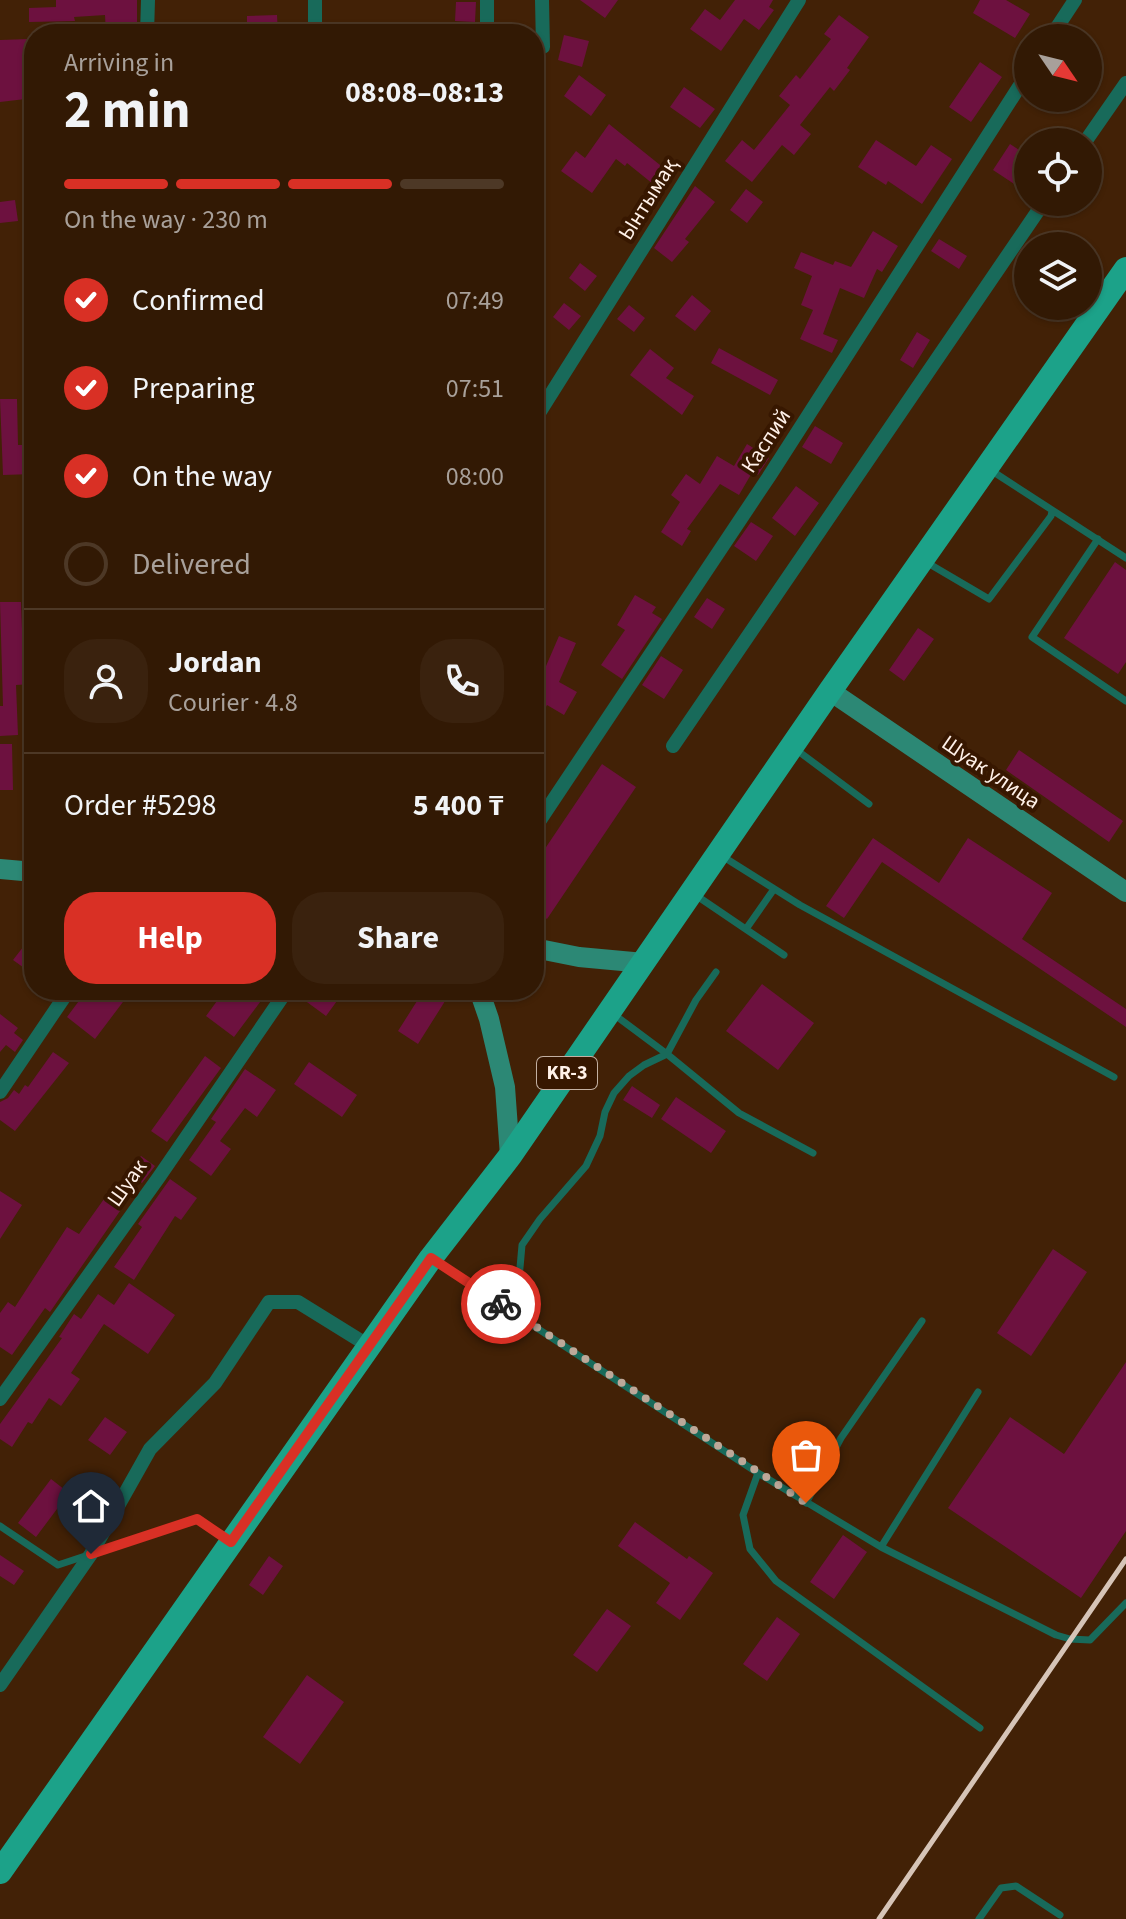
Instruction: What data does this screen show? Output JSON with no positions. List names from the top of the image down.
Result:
{
  "streets": {
    "main road": ["KR-3"],
    "street": [
      "Ынтымақ",
      "Каспий",
      "Шуак улица",
      "Шуак"
    ]
  },
  "crossings": [
    ["Шуак улица", "KR-3"]
  ],
  "north": "bottom right",
  "page": {
    "heading": ["2 min", "Arriving in", "08:08–08:13"],
    "panel": [
      "Jordan",
      "Courier · 4.8",
      "Order #5298",
      "5 400 ₸"
    ],
    "bar": "On the way · 230 m",
    "list": [
      ["Confirmed", "07:49"],
      ["Preparing", "07:51"],
      ["On the way", "08:00"],
      "Delivered"
    ],
    "buttons": ["Help", "Share"]
  }
}
